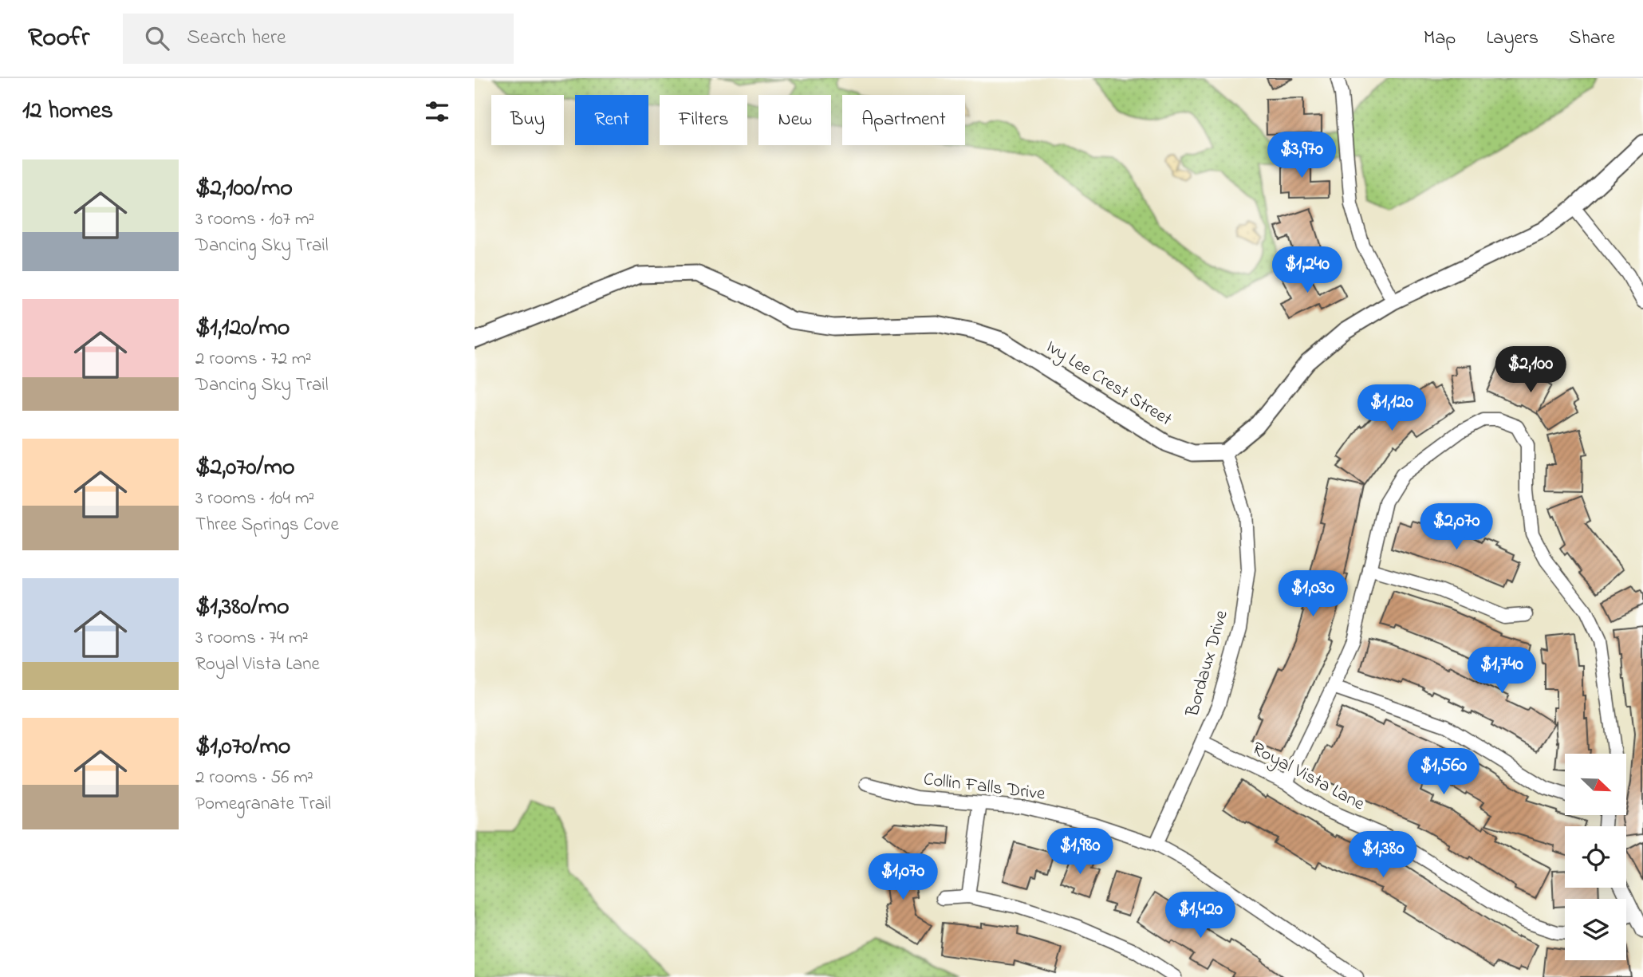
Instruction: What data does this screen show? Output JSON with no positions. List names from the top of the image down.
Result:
{
  "streets": {
    "street": [
      "Ivy Lee Crest Street",
      "Bordaux Drive",
      "Royal Vista Lane",
      "Collin Falls Drive"
    ]
  },
  "crossings": [
    ["Ivy Lee Crest Street", "Bordaux Drive"],
    ["Bordaux Drive", "Royal Vista Lane"],
    ["Bordaux Drive", "Collin Falls Drive"]
  ],
  "north": "bottom right",
  "page": {
    "header": "Roofr",
    "search": "Search here",
    "nav": ["Map", "Layers", "Share"],
    "heading": "12 homes",
    "chip": [
      "Buy",
      "Rent",
      "Filters",
      "New",
      "Apartment"
    ],
    "price": [
      "$3,970",
      "$1,240",
      "$2,100",
      "$1,120",
      "$2,070",
      "$1,030",
      "$1,740",
      "$1,560",
      "$1,980",
      "$1,380",
      "$1,070",
      "$1,420"
    ],
    "list": [
      {
        "name": "$2,100/mo",
        "note": "3 rooms · 107 m² · Dancing Sky Trail"
      },
      {
        "name": "$1,120/mo",
        "note": "2 rooms · 72 m² · Dancing Sky Trail"
      },
      {
        "name": "$2,070/mo",
        "note": "3 rooms · 104 m² · Three Springs Cove"
      },
      {
        "name": "$1,380/mo",
        "note": "3 rooms · 74 m² · Royal Vista Lane"
      },
      {
        "name": "$1,070/mo",
        "note": "2 rooms · 56 m² · Pomegranate Trail"
      }
    ]
  }
}
